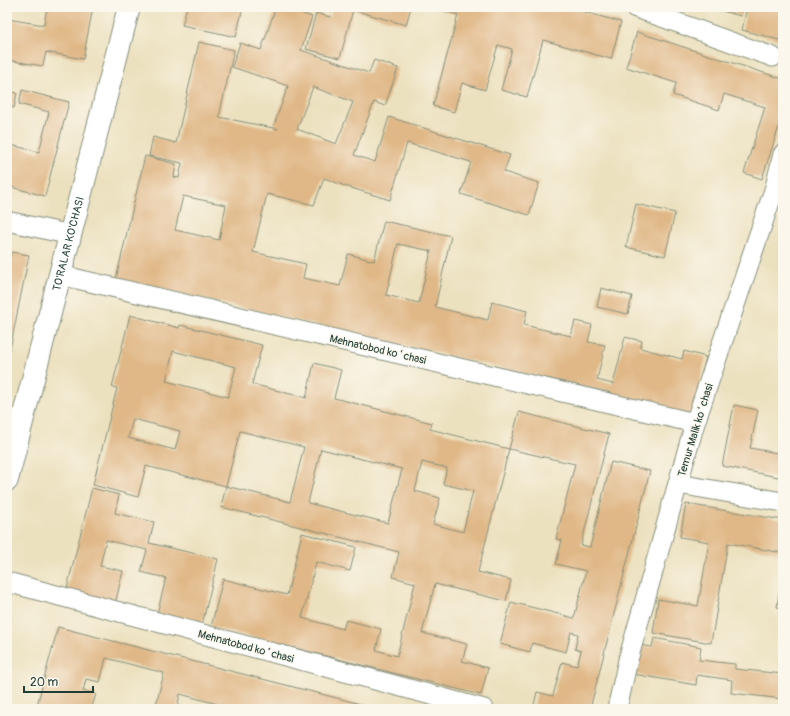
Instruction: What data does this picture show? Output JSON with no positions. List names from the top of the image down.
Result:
{
  "streets": {
    "street": ["TO'RALAR KO'CHASI", "Mehnatobod koʻchasi", "Temur Malik koʻchasi"]
  },
  "crossings": [
    ["TO'RALAR KO'CHASI", "Mehnatobod koʻchasi"],
    ["Mehnatobod koʻchasi", "Temur Malik koʻchasi"]
  ],
  "scale_bar": "20 m"
}
